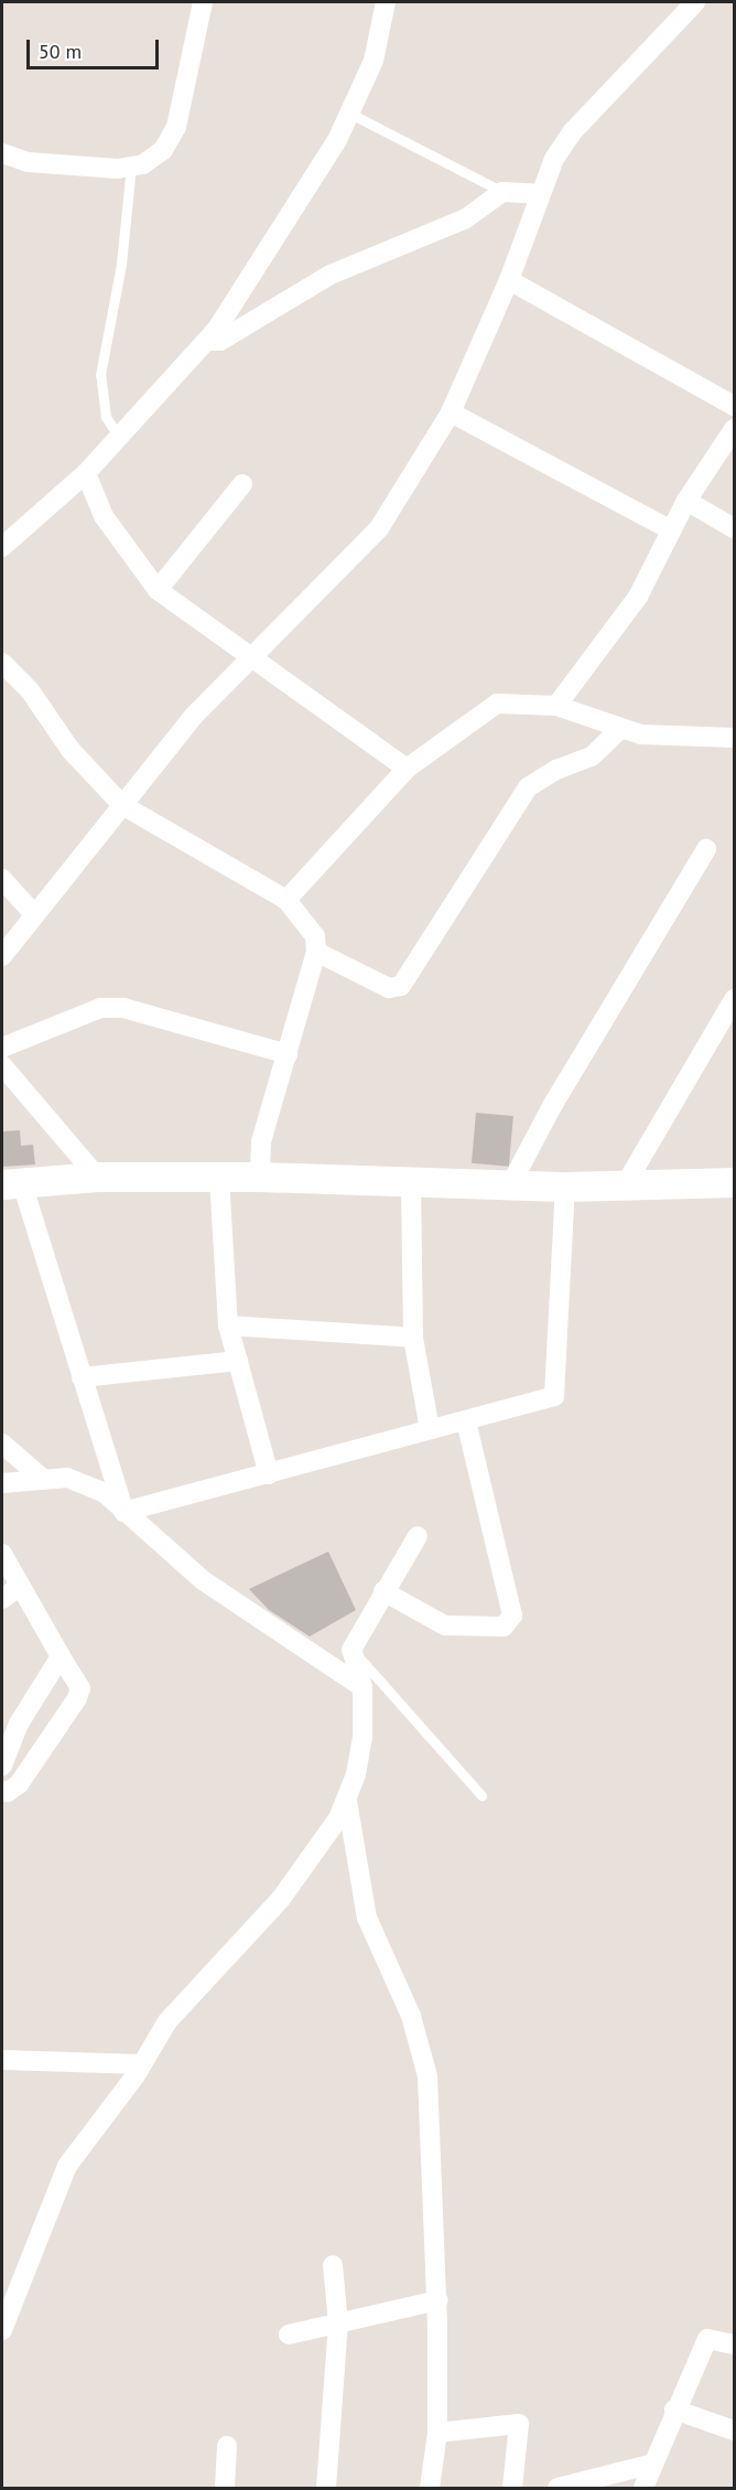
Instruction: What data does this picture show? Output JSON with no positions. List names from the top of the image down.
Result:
{
  "scale_bar": "50 m"
}
